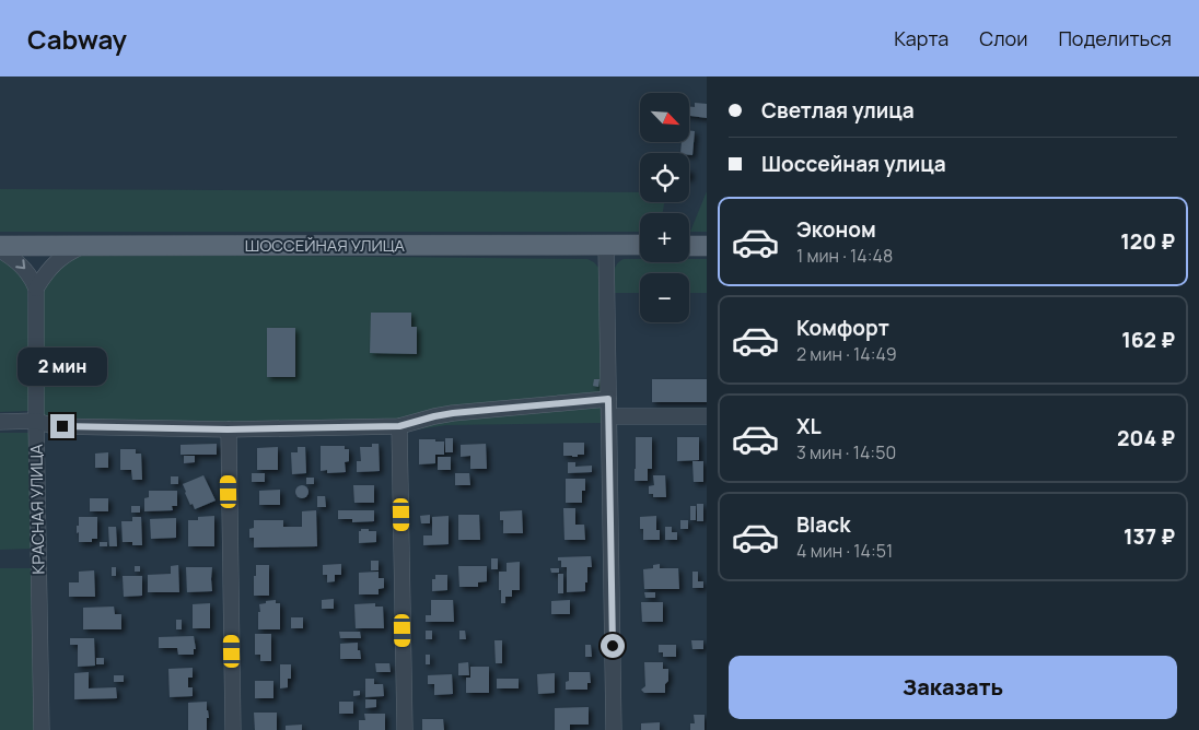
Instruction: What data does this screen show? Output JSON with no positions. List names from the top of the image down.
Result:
{
  "streets": {
    "main road": ["ШОССЕЙНАЯ УЛИЦА"],
    "street": ["КРАСНАЯ УЛИЦА"]
  },
  "north": "bottom right",
  "page": {
    "header": "Cabway",
    "nav": ["Карта", "Слои", "Поделиться"],
    "banner": ["Светлая улица", "Шоссейная улица"],
    "map_buttons": ["+", "−"],
    "list": [
      {
        "name": "Эконом",
        "note": "1 мин · 14:48",
        "value": "120 ₽"
      },
      {
        "name": "Комфорт",
        "note": "2 мин · 14:49",
        "value": "162 ₽"
      },
      {
        "name": "XL",
        "note": "3 мин · 14:50",
        "value": "204 ₽"
      },
      {
        "name": "Black",
        "note": "4 мин · 14:51",
        "value": "137 ₽"
      }
    ],
    "bubble": "2 мин",
    "buttons": "Заказать"
  }
}
